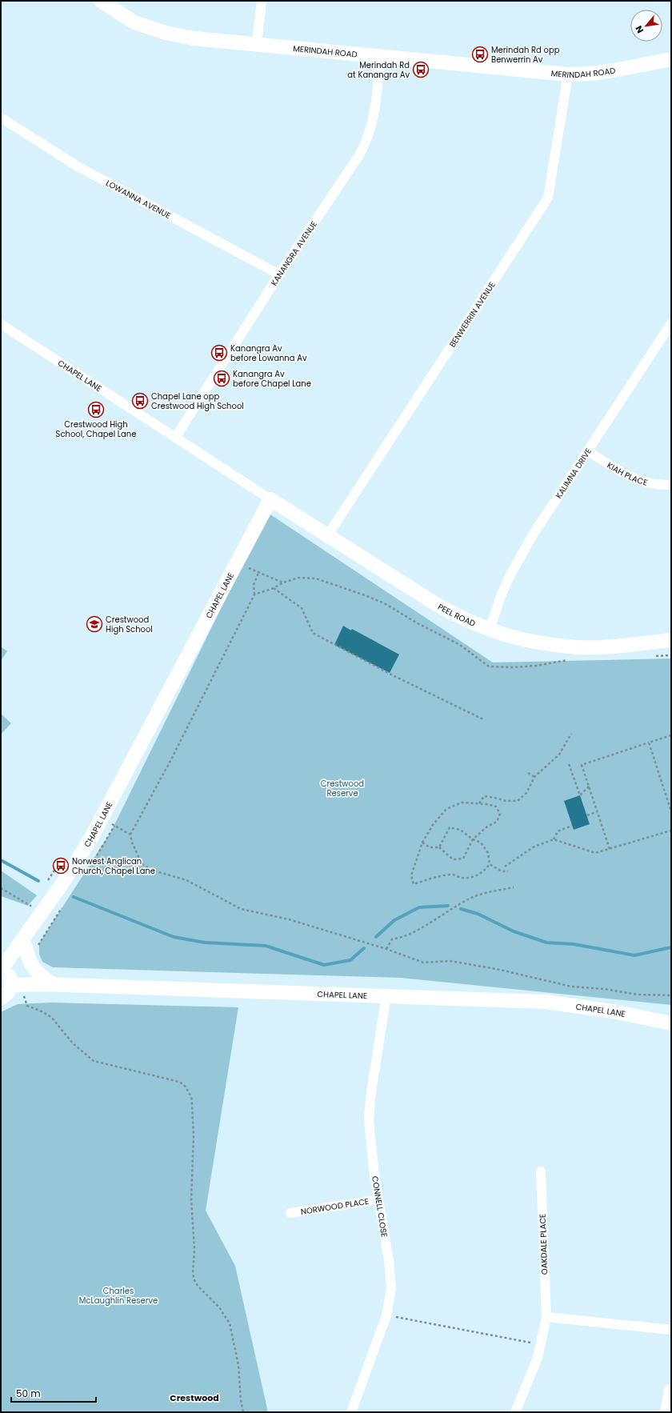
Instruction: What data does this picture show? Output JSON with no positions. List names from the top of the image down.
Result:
{
  "streets": {
    "main road": ["MERINDAH ROAD", "CHAPEL LANE", "PEEL ROAD"],
    "street": [
      "LOWANNA AVENUE",
      "KANANGRA AVENUE",
      "BENWERRIN AVENUE",
      "KALIMNA DRIVE",
      "KIAH PLACE",
      "NORWOOD PLACE",
      "CONNELL CLOSE",
      "OAKDALE PLACE"
    ]
  },
  "crossings": [
    ["MERINDAH ROAD", "KANANGRA AVENUE"],
    ["MERINDAH ROAD", "BENWERRIN AVENUE"],
    ["LOWANNA AVENUE", "KANANGRA AVENUE"],
    ["KANANGRA AVENUE", "CHAPEL LANE"],
    ["BENWERRIN AVENUE", "PEEL ROAD"],
    ["CHAPEL LANE", "PEEL ROAD"],
    ["CHAPEL LANE", "CONNELL CLOSE"],
    ["KALIMNA DRIVE", "KIAH PLACE"],
    ["KALIMNA DRIVE", "PEEL ROAD"],
    ["NORWOOD PLACE", "CONNELL CLOSE"]
  ],
  "districts": ["Crestwood"],
  "parks": ["Crestwood Reserve", "Charles McLaughlin Reserve"],
  "places": {
    "bus stop": [
      "Merindah Rd opp Benwerrin Av",
      "Merindah Rd at Kanangra Av",
      "Kanangra Av before Lowanna Av",
      "Kanangra Av before Chapel Lane",
      "Chapel Lane opp Crestwood High School",
      "Crestwood High School, Chapel Lane",
      "Norwest Anglican Church, Chapel Lane"
    ],
    "school or university": ["Crestwood High School"]
  },
  "scale_bar": "50 m",
  "north": "bottom left"
}
